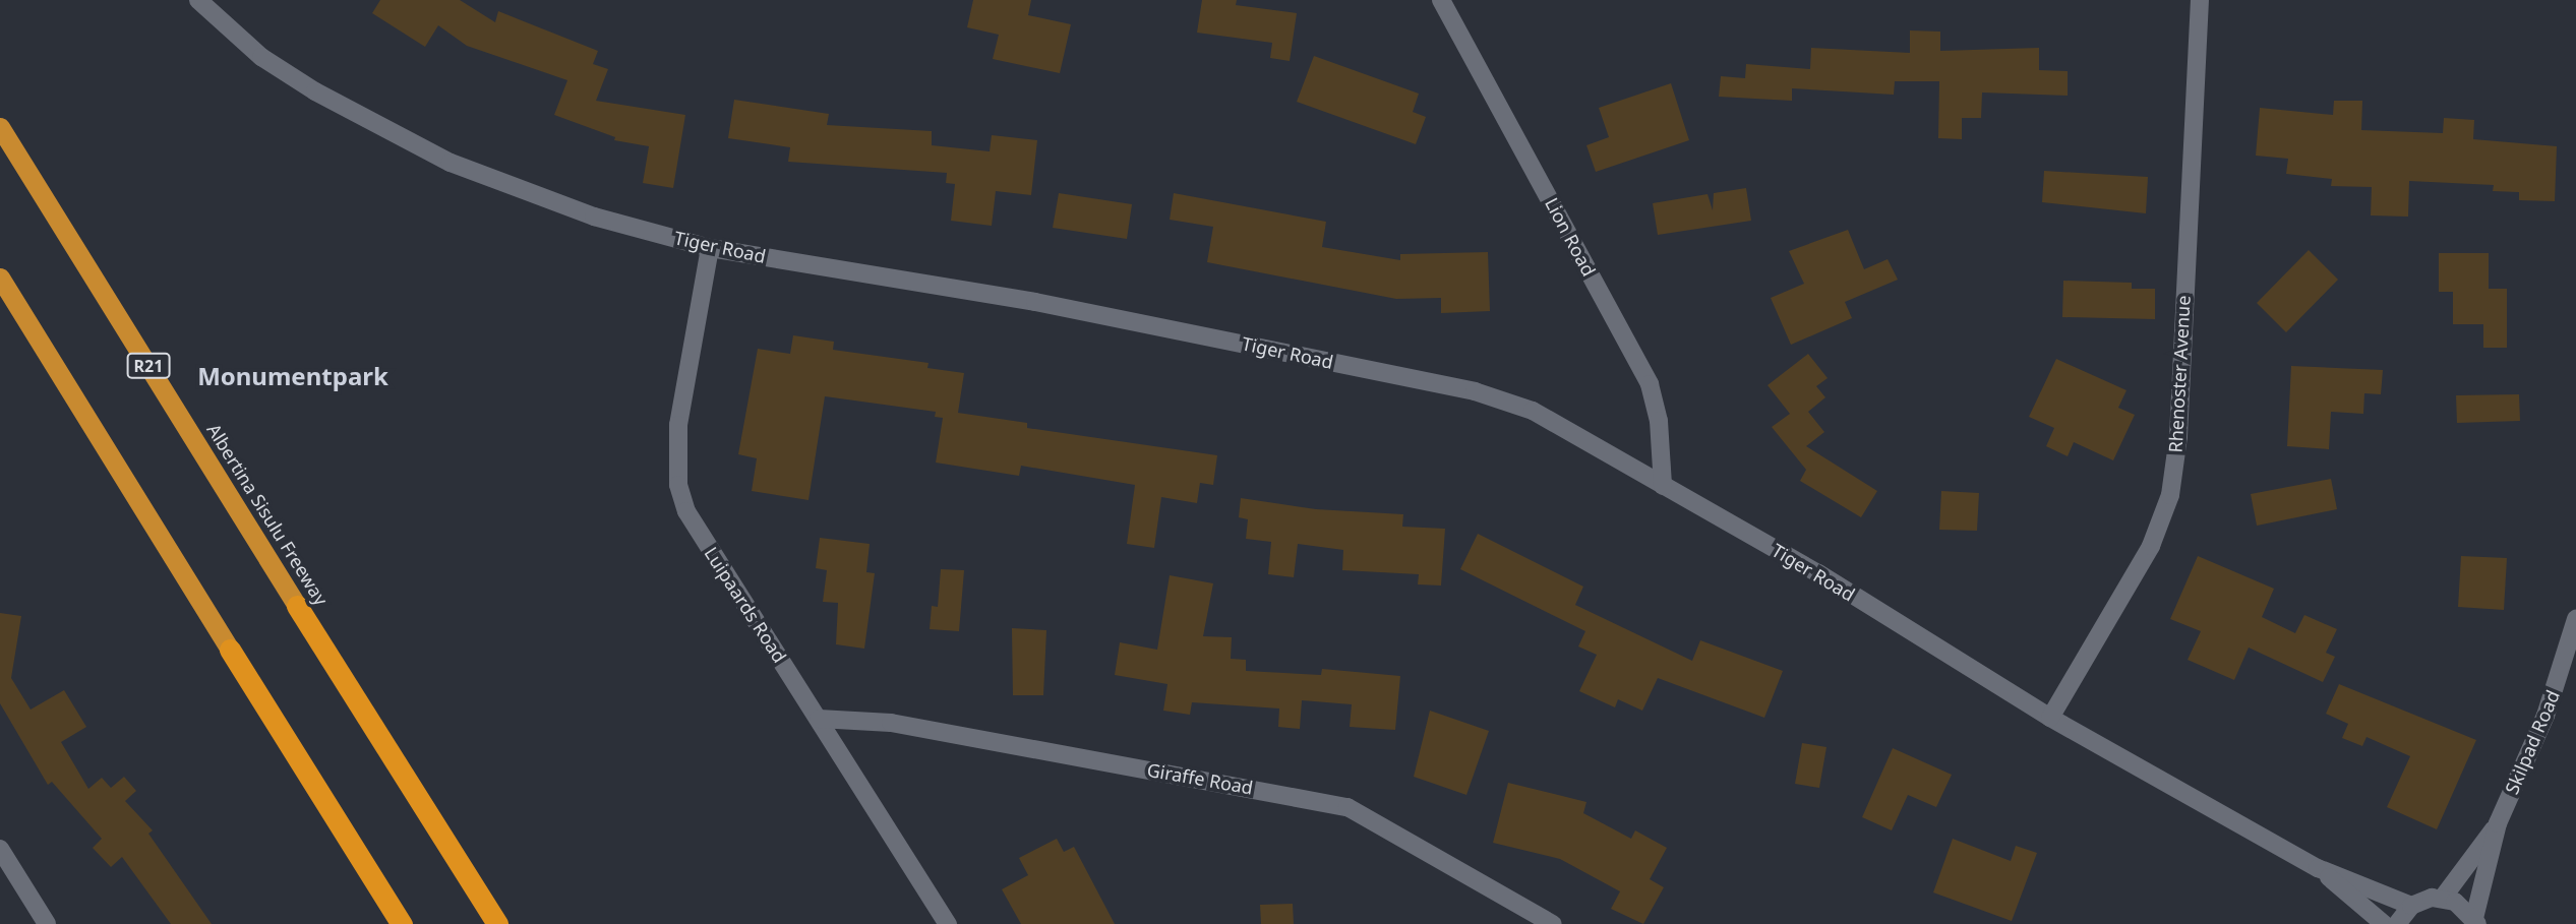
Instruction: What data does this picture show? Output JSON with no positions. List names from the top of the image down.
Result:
{
  "streets": {
    "highway": ["R21", "Albertina Sisulu Freeway"],
    "street": [
      "Lion Road",
      "Tiger Road",
      "Rhenoster Avenue",
      "Luipaards Road",
      "Skilpad Road",
      "Giraffe Road"
    ]
  },
  "crossings": [
    ["Lion Road", "Tiger Road"],
    ["Tiger Road", "Rhenoster Avenue"],
    ["Tiger Road", "Luipaards Road"],
    ["Luipaards Road", "Giraffe Road"]
  ],
  "districts": ["Monumentpark"]
}
